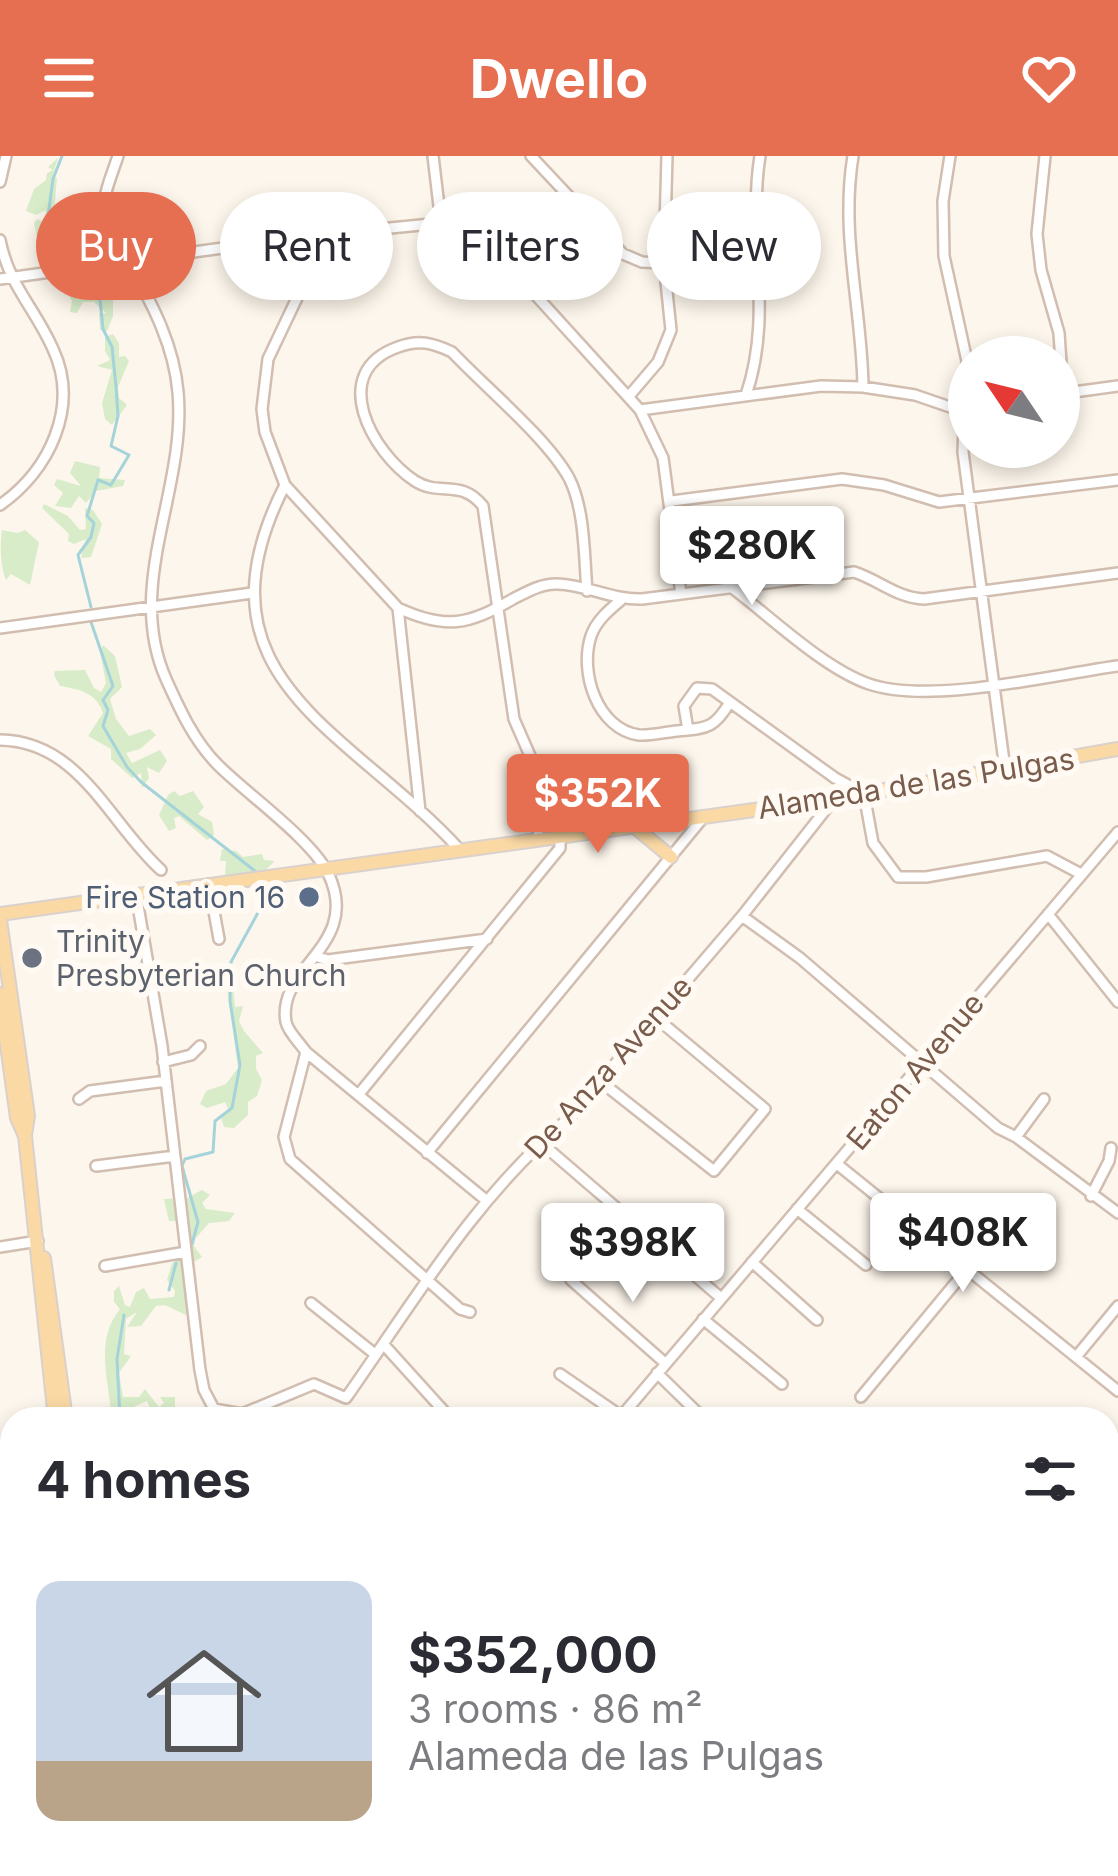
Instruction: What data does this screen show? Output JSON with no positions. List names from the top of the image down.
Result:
{
  "streets": {
    "main road": ["Alameda de las Pulgas"],
    "street": ["De Anza Avenue", "Eaton Avenue"]
  },
  "crossings": [
    ["Alameda de las Pulgas", "De Anza Avenue"]
  ],
  "places": ["Fire Station 16", "Trinity Presbyterian Church"],
  "north": "top left",
  "page": {
    "header": "Dwello",
    "chip": [
      "Buy",
      "Rent",
      "Filters",
      "New"
    ],
    "price": [
      "$280K",
      "$352K",
      "$408K",
      "$398K"
    ],
    "heading": "4 homes",
    "list": [
      {
        "name": "$352,000",
        "note": "3 rooms · 86 m² · Alameda de las Pulgas"
      }
    ]
  }
}
